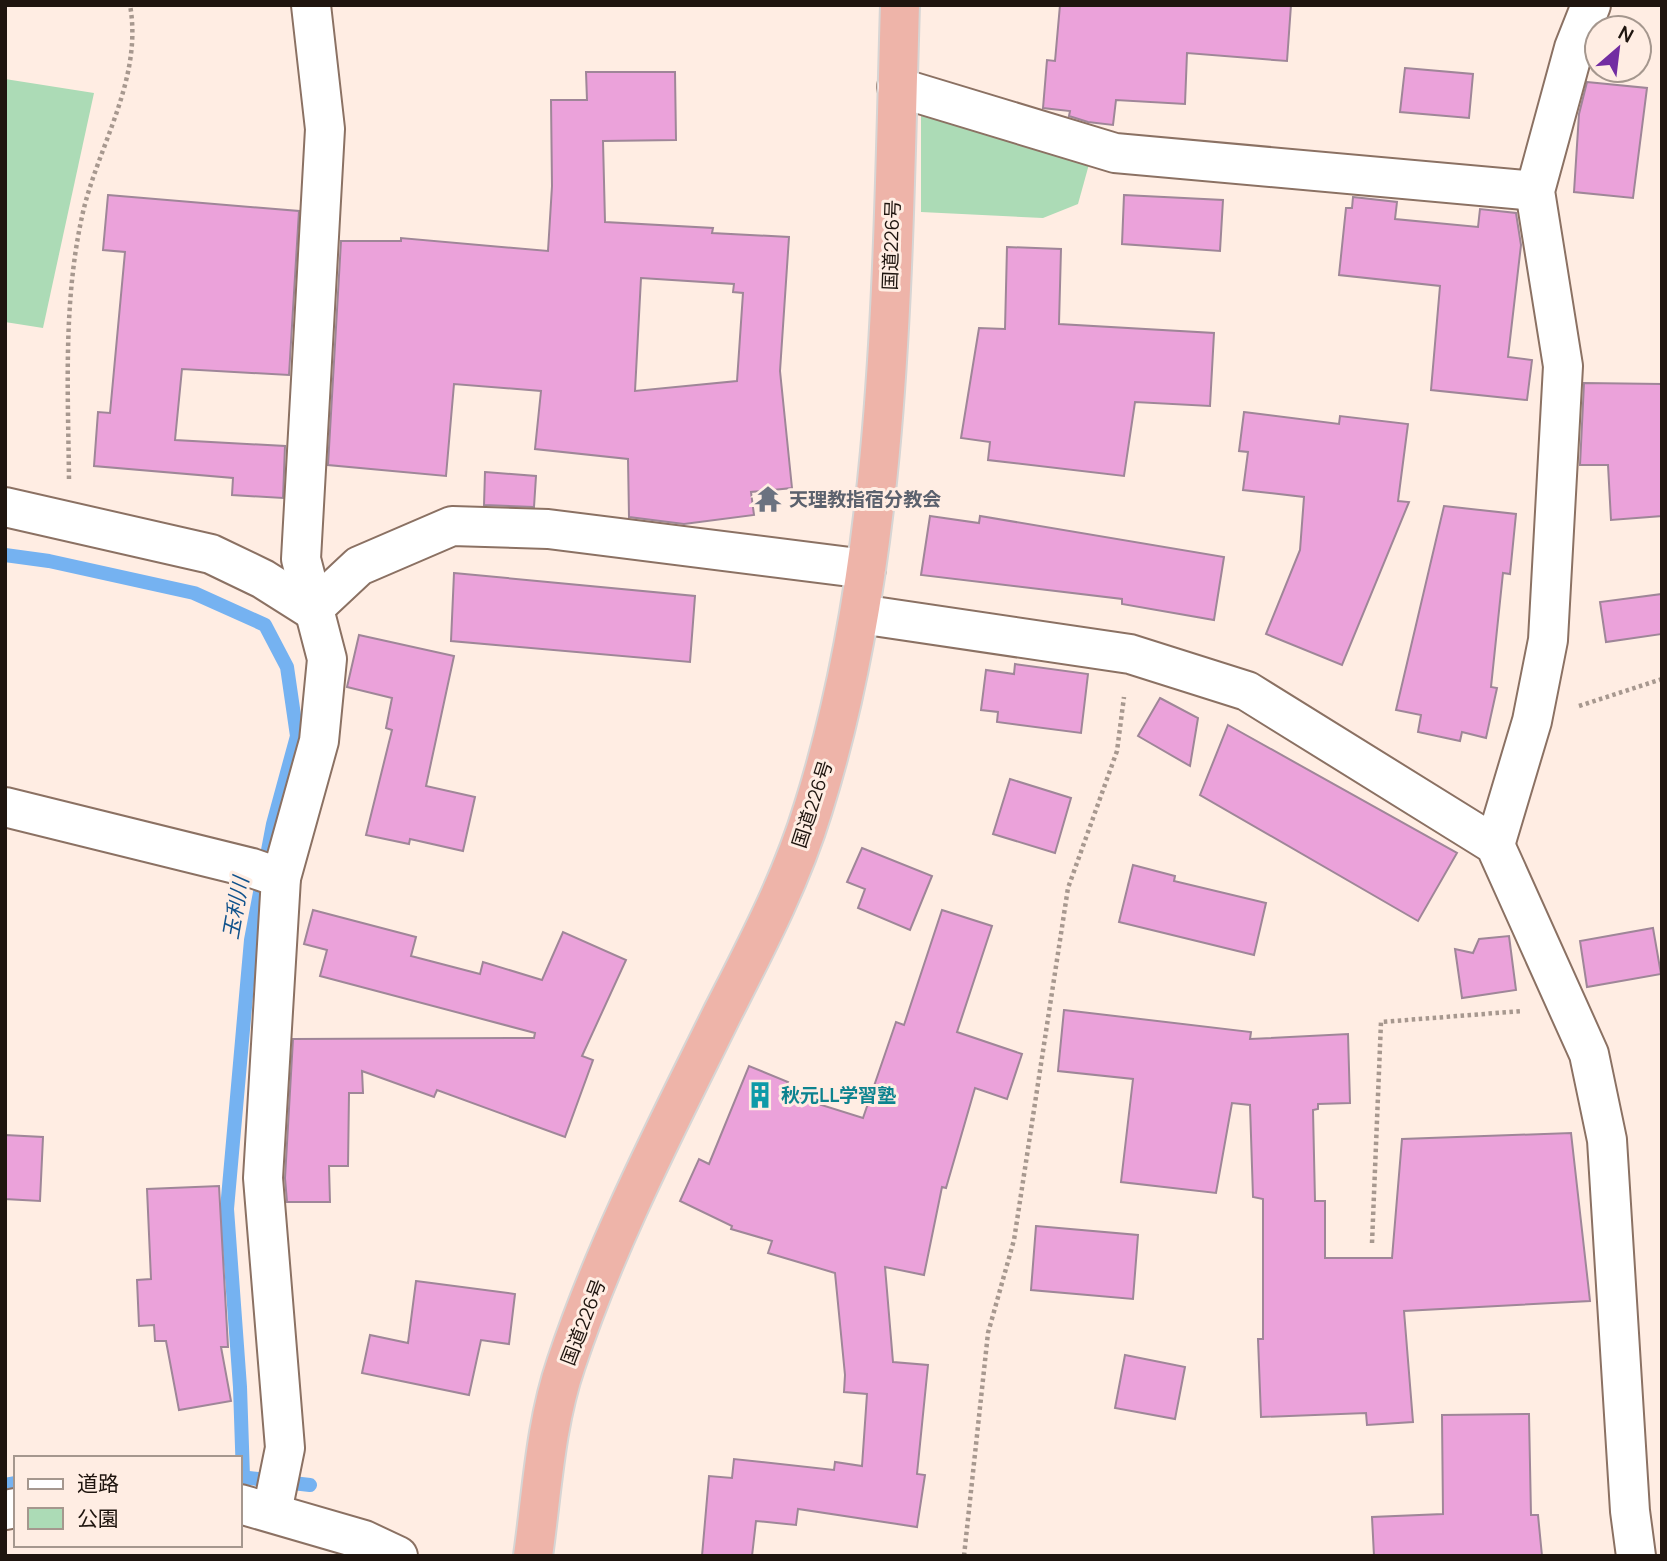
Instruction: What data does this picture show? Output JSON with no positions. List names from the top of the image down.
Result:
{
  "streets": {
    "highway": ["国道226号"]
  },
  "water": ["玉利川"],
  "places": {
    "temple": ["天理教指宿分教会"],
    "building": ["秋元LL学習塾"]
  },
  "legend": ["道路", "公園"],
  "north": "top right"
}
